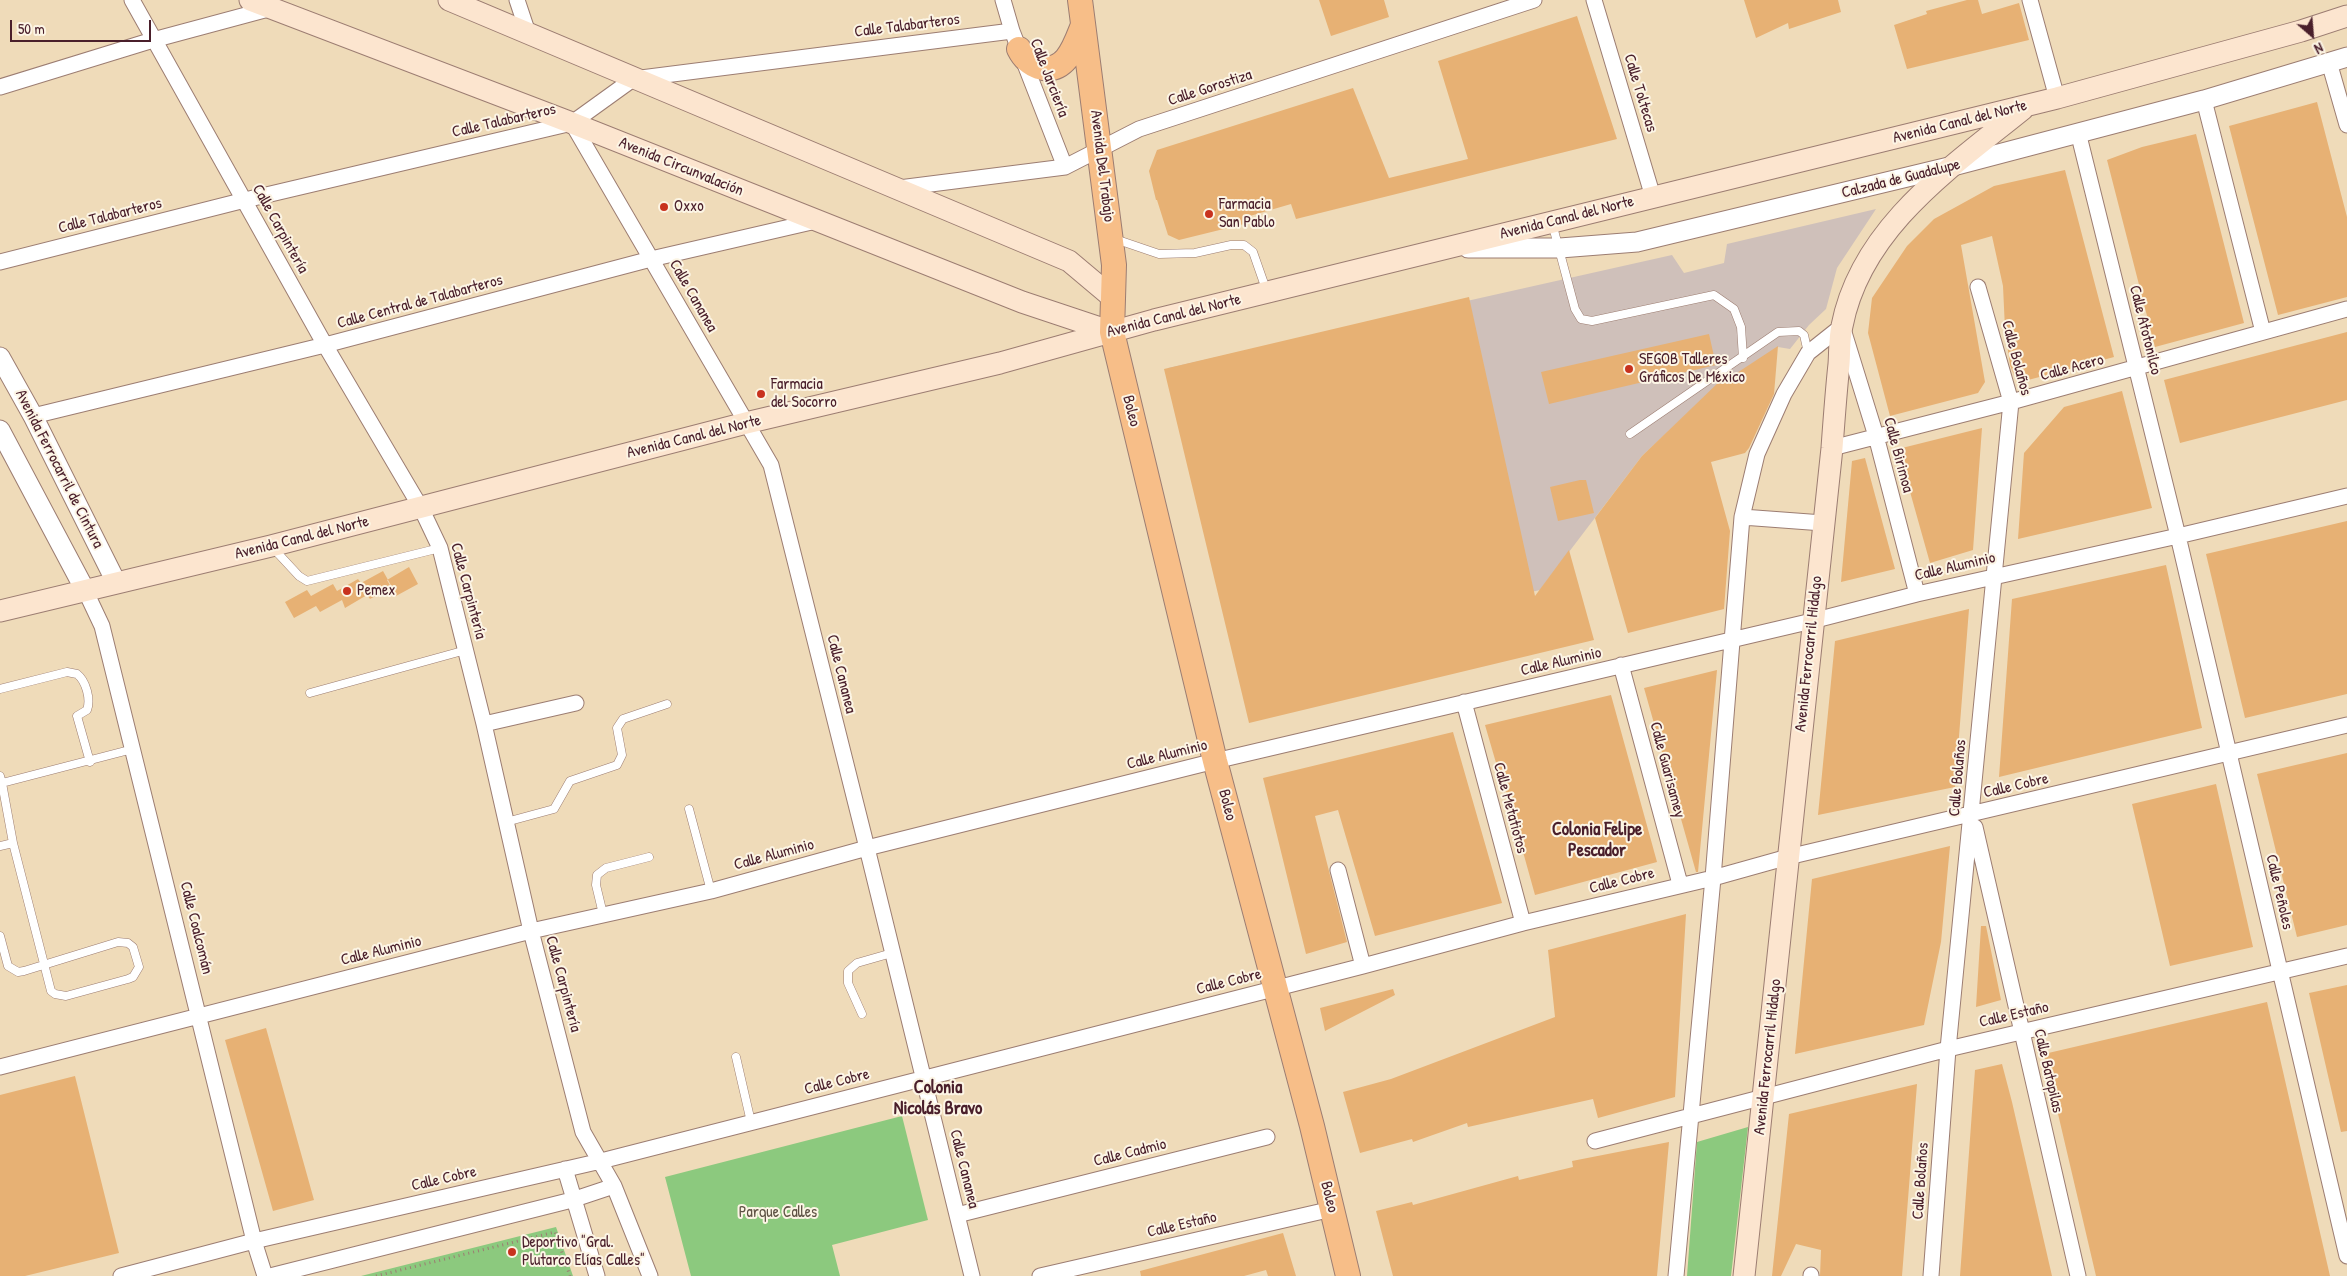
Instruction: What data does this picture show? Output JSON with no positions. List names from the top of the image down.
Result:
{
  "streets": {
    "main road": [
      "Avenida Canal del Norte",
      "Avenida Del Trabajo",
      "Avenida Circunvalación",
      "Boleo",
      "Avenida Ferrocarril Hidalgo"
    ],
    "street": [
      "Calle Talabarteros",
      "Calle Jarciería",
      "Calle Gorostiza",
      "Calle Toltecas",
      "Calzada de Guadalupe",
      "Calle Carpintería",
      "Calle Cananea",
      "Calle Central de Talabarteros",
      "Calle Atotonilco",
      "Calle Bolaños",
      "Calle Acero",
      "Calle Birimoa",
      "Avenida Ferrocarril de Cintura",
      "Calle Aluminio",
      "Calle Guarisamey",
      "Calle Cobre",
      "Calle Metatiotos",
      "Calle Peñoles",
      "Calle Coalcomán",
      "Calle Estaño",
      "Calle Batopilas",
      "Calle Cadmio"
    ]
  },
  "crossings": [
    ["Calle Talabarteros", "Calle Jarciería"],
    ["Calle Talabarteros", "Avenida Circunvalación"],
    ["Calle Talabarteros", "Calle Carpintería"],
    ["Calle Talabarteros", "Calle Cananea"],
    ["Calle Jarciería", "Calle Gorostiza"],
    ["Calle Gorostiza", "Avenida Del Trabajo"],
    ["Calle Toltecas", "Avenida Canal del Norte"],
    ["Avenida Canal del Norte", "Avenida Del Trabajo"],
    ["Avenida Canal del Norte", "Avenida Circunvalación"],
    ["Avenida Canal del Norte", "Calzada de Guadalupe"],
    ["Avenida Canal del Norte", "Calle Carpintería"],
    ["Avenida Canal del Norte", "Calle Cananea"],
    ["Avenida Canal del Norte", "Boleo"],
    ["Avenida Canal del Norte", "Avenida Ferrocarril de Cintura"],
    ["Avenida Canal del Norte", "Avenida Ferrocarril Hidalgo"],
    ["Avenida Canal del Norte", "Calle Coalcomán"],
    ["Avenida Del Trabajo", "Avenida Circunvalación"],
    ["Avenida Del Trabajo", "Boleo"],
    ["Avenida Circunvalación", "Calle Cananea"],
    ["Avenida Circunvalación", "Calle Central de Talabarteros"],
    ["Avenida Circunvalación", "Boleo"],
    ["Calzada de Guadalupe", "Calle Atotonilco"],
    ["Calzada de Guadalupe", "Avenida Ferrocarril Hidalgo"],
    ["Calle Carpintería", "Calle Central de Talabarteros"],
    ["Calle Carpintería", "Calle Aluminio"],
    ["Calle Carpintería", "Calle Cobre"],
    ["Calle Cananea", "Calle Central de Talabarteros"],
    ["Calle Cananea", "Calle Aluminio"],
    ["Calle Cananea", "Calle Cobre"],
    ["Calle Cananea", "Calle Cadmio"],
    ["Calle Central de Talabarteros", "Avenida Ferrocarril de Cintura"],
    ["Calle Atotonilco", "Calle Acero"],
    ["Calle Atotonilco", "Calle Aluminio"],
    ["Calle Atotonilco", "Calle Peñoles"],
    ["Calle Bolaños", "Calle Acero"],
    ["Calle Bolaños", "Calle Aluminio"],
    ["Calle Bolaños", "Calle Cobre"],
    ["Calle Bolaños", "Calle Estaño"],
    ["Calle Bolaños", "Calle Batopilas"],
    ["Calle Acero", "Calle Birimoa"],
    ["Calle Acero", "Avenida Ferrocarril Hidalgo"],
    ["Boleo", "Calle Aluminio"],
    ["Boleo", "Calle Cobre"],
    ["Boleo", "Calle Estaño"],
    ["Calle Birimoa", "Calle Aluminio"],
    ["Calle Birimoa", "Avenida Ferrocarril Hidalgo"],
    ["Avenida Ferrocarril de Cintura", "Calle Coalcomán"],
    ["Calle Aluminio", "Avenida Ferrocarril Hidalgo"],
    ["Calle Aluminio", "Calle Guarisamey"],
    ["Calle Aluminio", "Calle Metatiotos"],
    ["Calle Aluminio", "Calle Peñoles"],
    ["Calle Aluminio", "Calle Coalcomán"],
    ["Avenida Ferrocarril Hidalgo", "Calle Cobre"],
    ["Avenida Ferrocarril Hidalgo", "Calle Estaño"],
    ["Calle Guarisamey", "Calle Cobre"],
    ["Calle Cobre", "Calle Metatiotos"],
    ["Calle Cobre", "Calle Peñoles"],
    ["Calle Cobre", "Calle Coalcomán"],
    ["Calle Cobre", "Calle Batopilas"],
    ["Calle Peñoles", "Calle Estaño"],
    ["Calle Estaño", "Calle Batopilas"]
  ],
  "districts": ["Colonia Felipe Pescador", "Colonia Nicolás Bravo"],
  "parks": ["Parque Calles"],
  "places": [
    "Oxxo",
    "Farmacia San Pablo",
    "SEGOB Talleres Gráficos De México",
    "Farmacia del Socorro",
    "Pemex",
    "Deportivo \"Gral. Plutarco Elías Calles\""
  ],
  "scale_bar": "50 m",
  "north": "bottom right"
}
